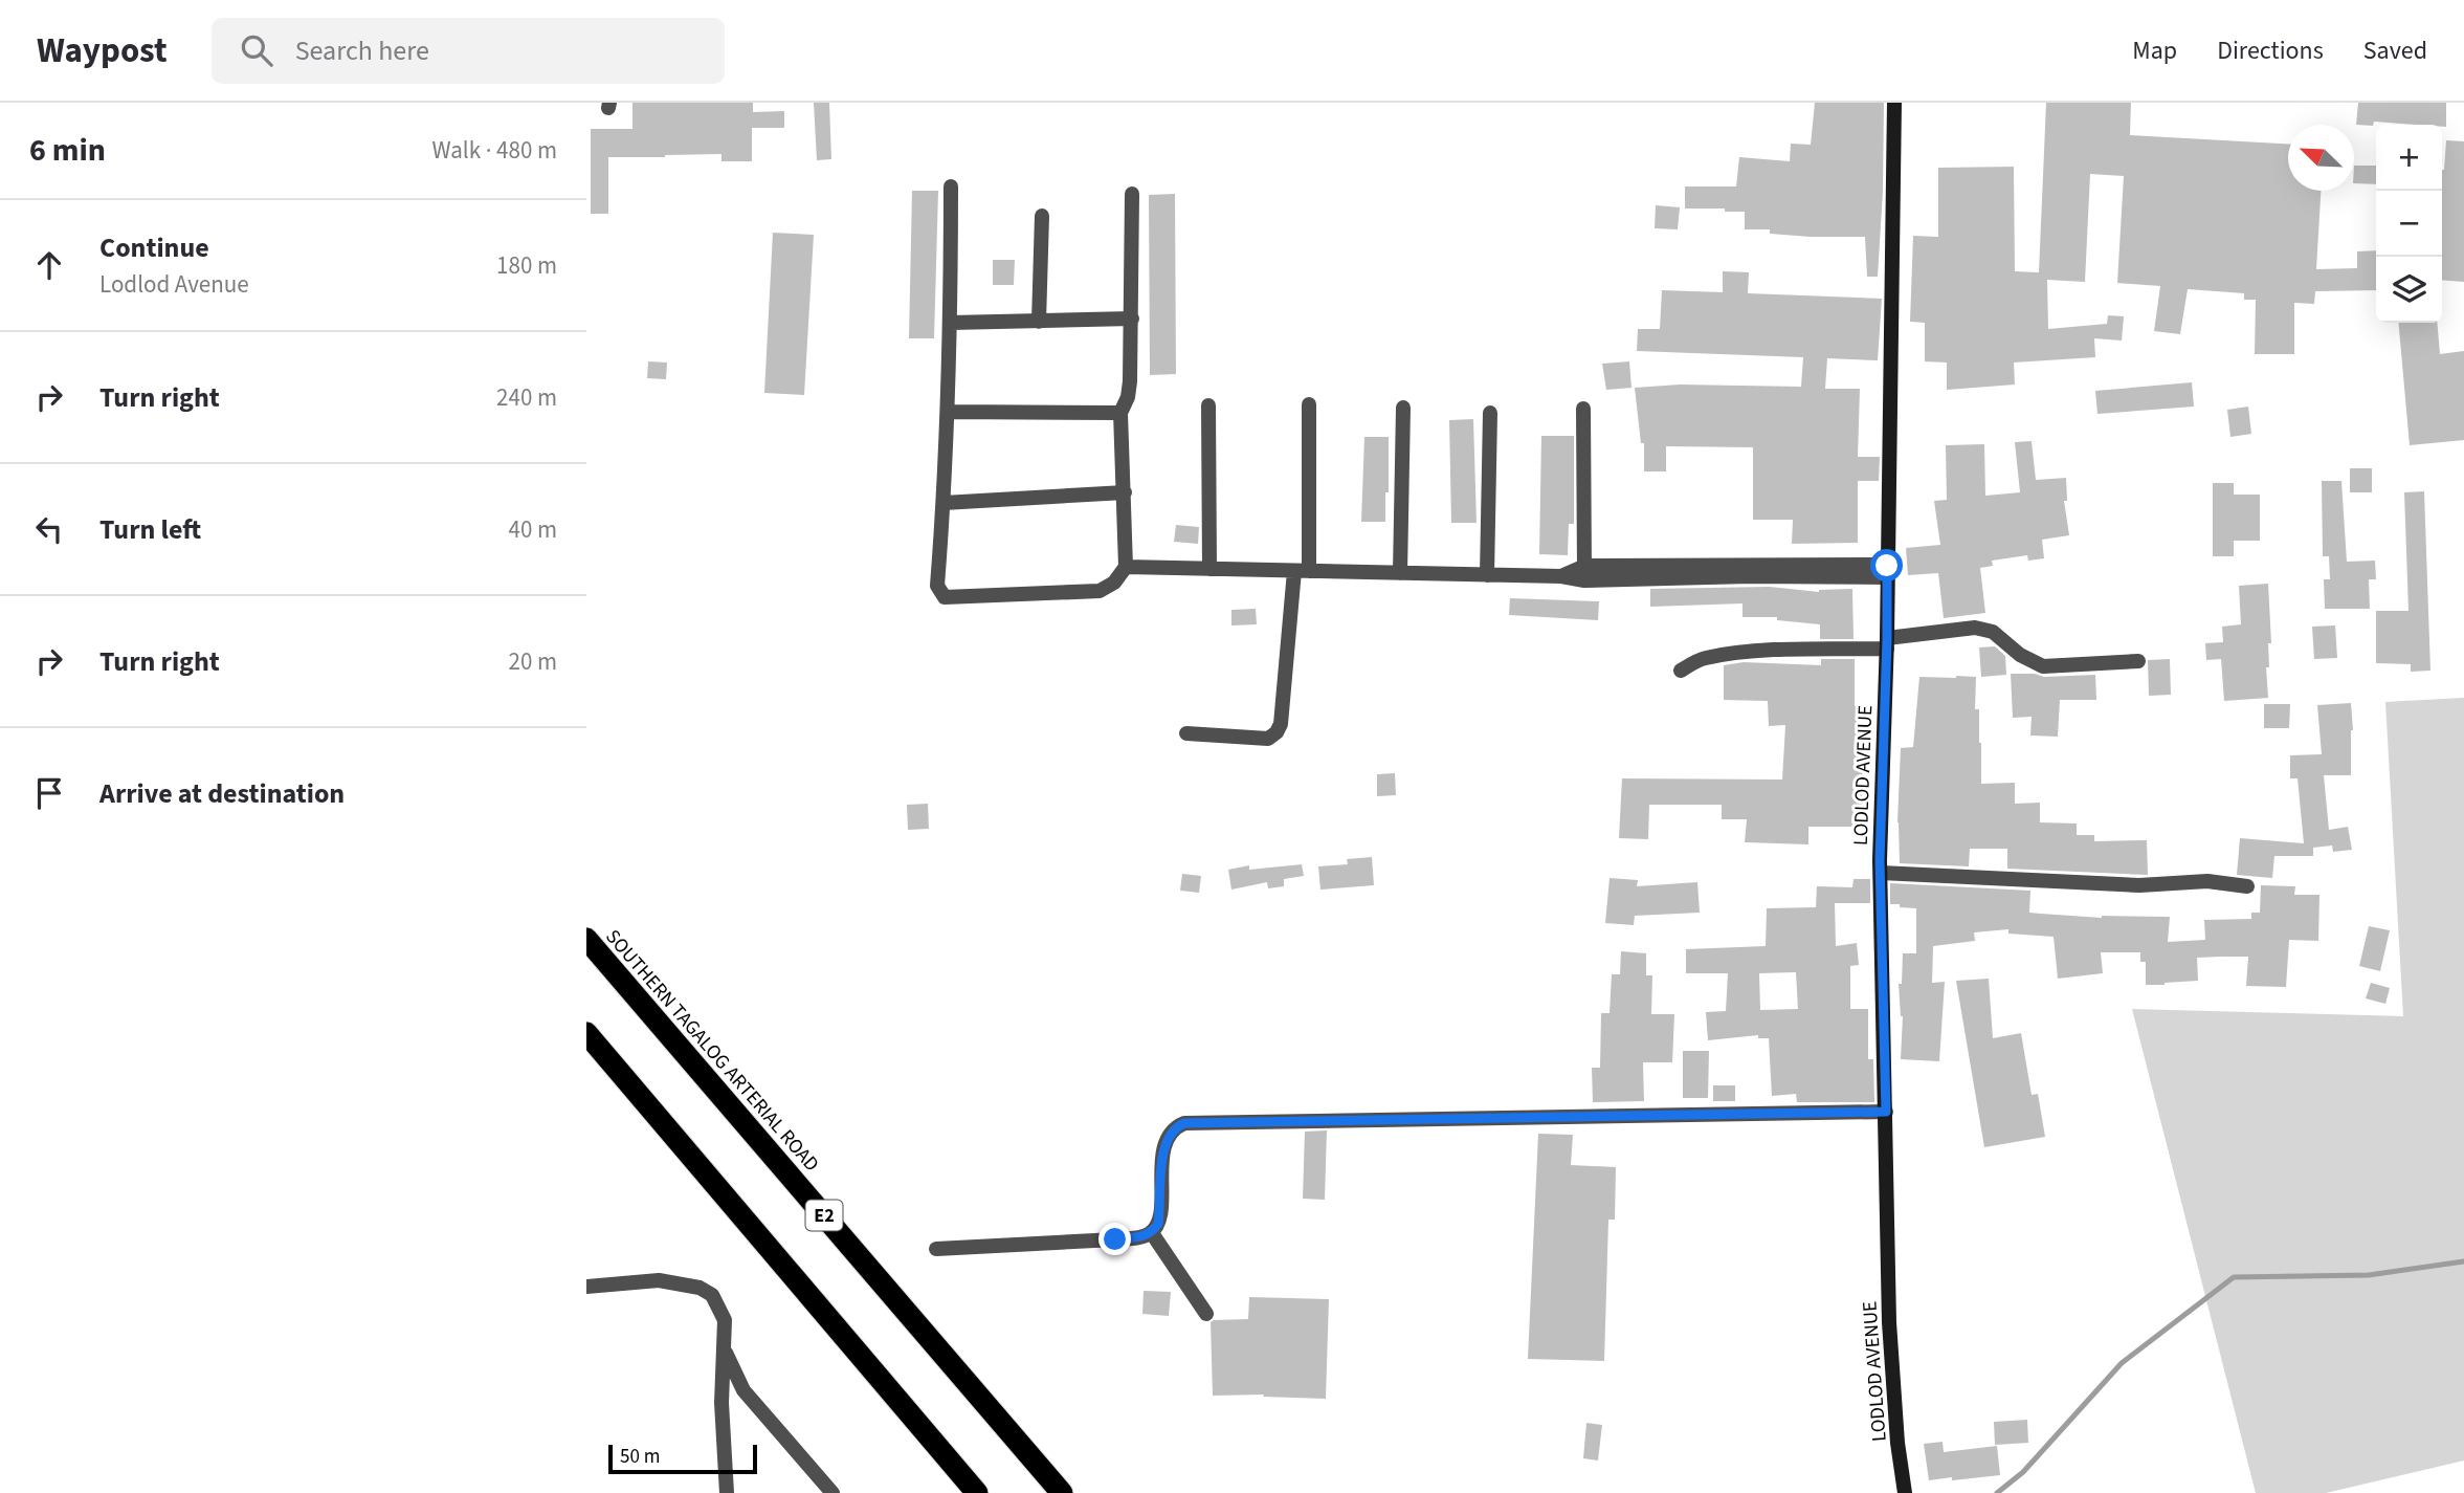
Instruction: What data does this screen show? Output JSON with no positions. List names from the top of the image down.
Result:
{
  "streets": {
    "highway": ["SOUTHERN TAGALOG ARTERIAL ROAD", "E2"],
    "main road": ["LODLOD AVENUE"]
  },
  "scale_bar": "50 m",
  "north": "top left",
  "page": {
    "header": "Waypost",
    "search": "Search here",
    "nav": ["Map", "Directions", "Saved"],
    "heading": ["6 min", "Walk · 480 m"],
    "map_buttons": ["+", "−"],
    "list": [
      ["Continue", "Lodlod Avenue", "180 m"],
      ["Turn right", "240 m"],
      ["Turn left", "40 m"],
      ["Turn right", "20 m"],
      "Arrive at destination"
    ],
    "scale": "50 m"
  }
}
